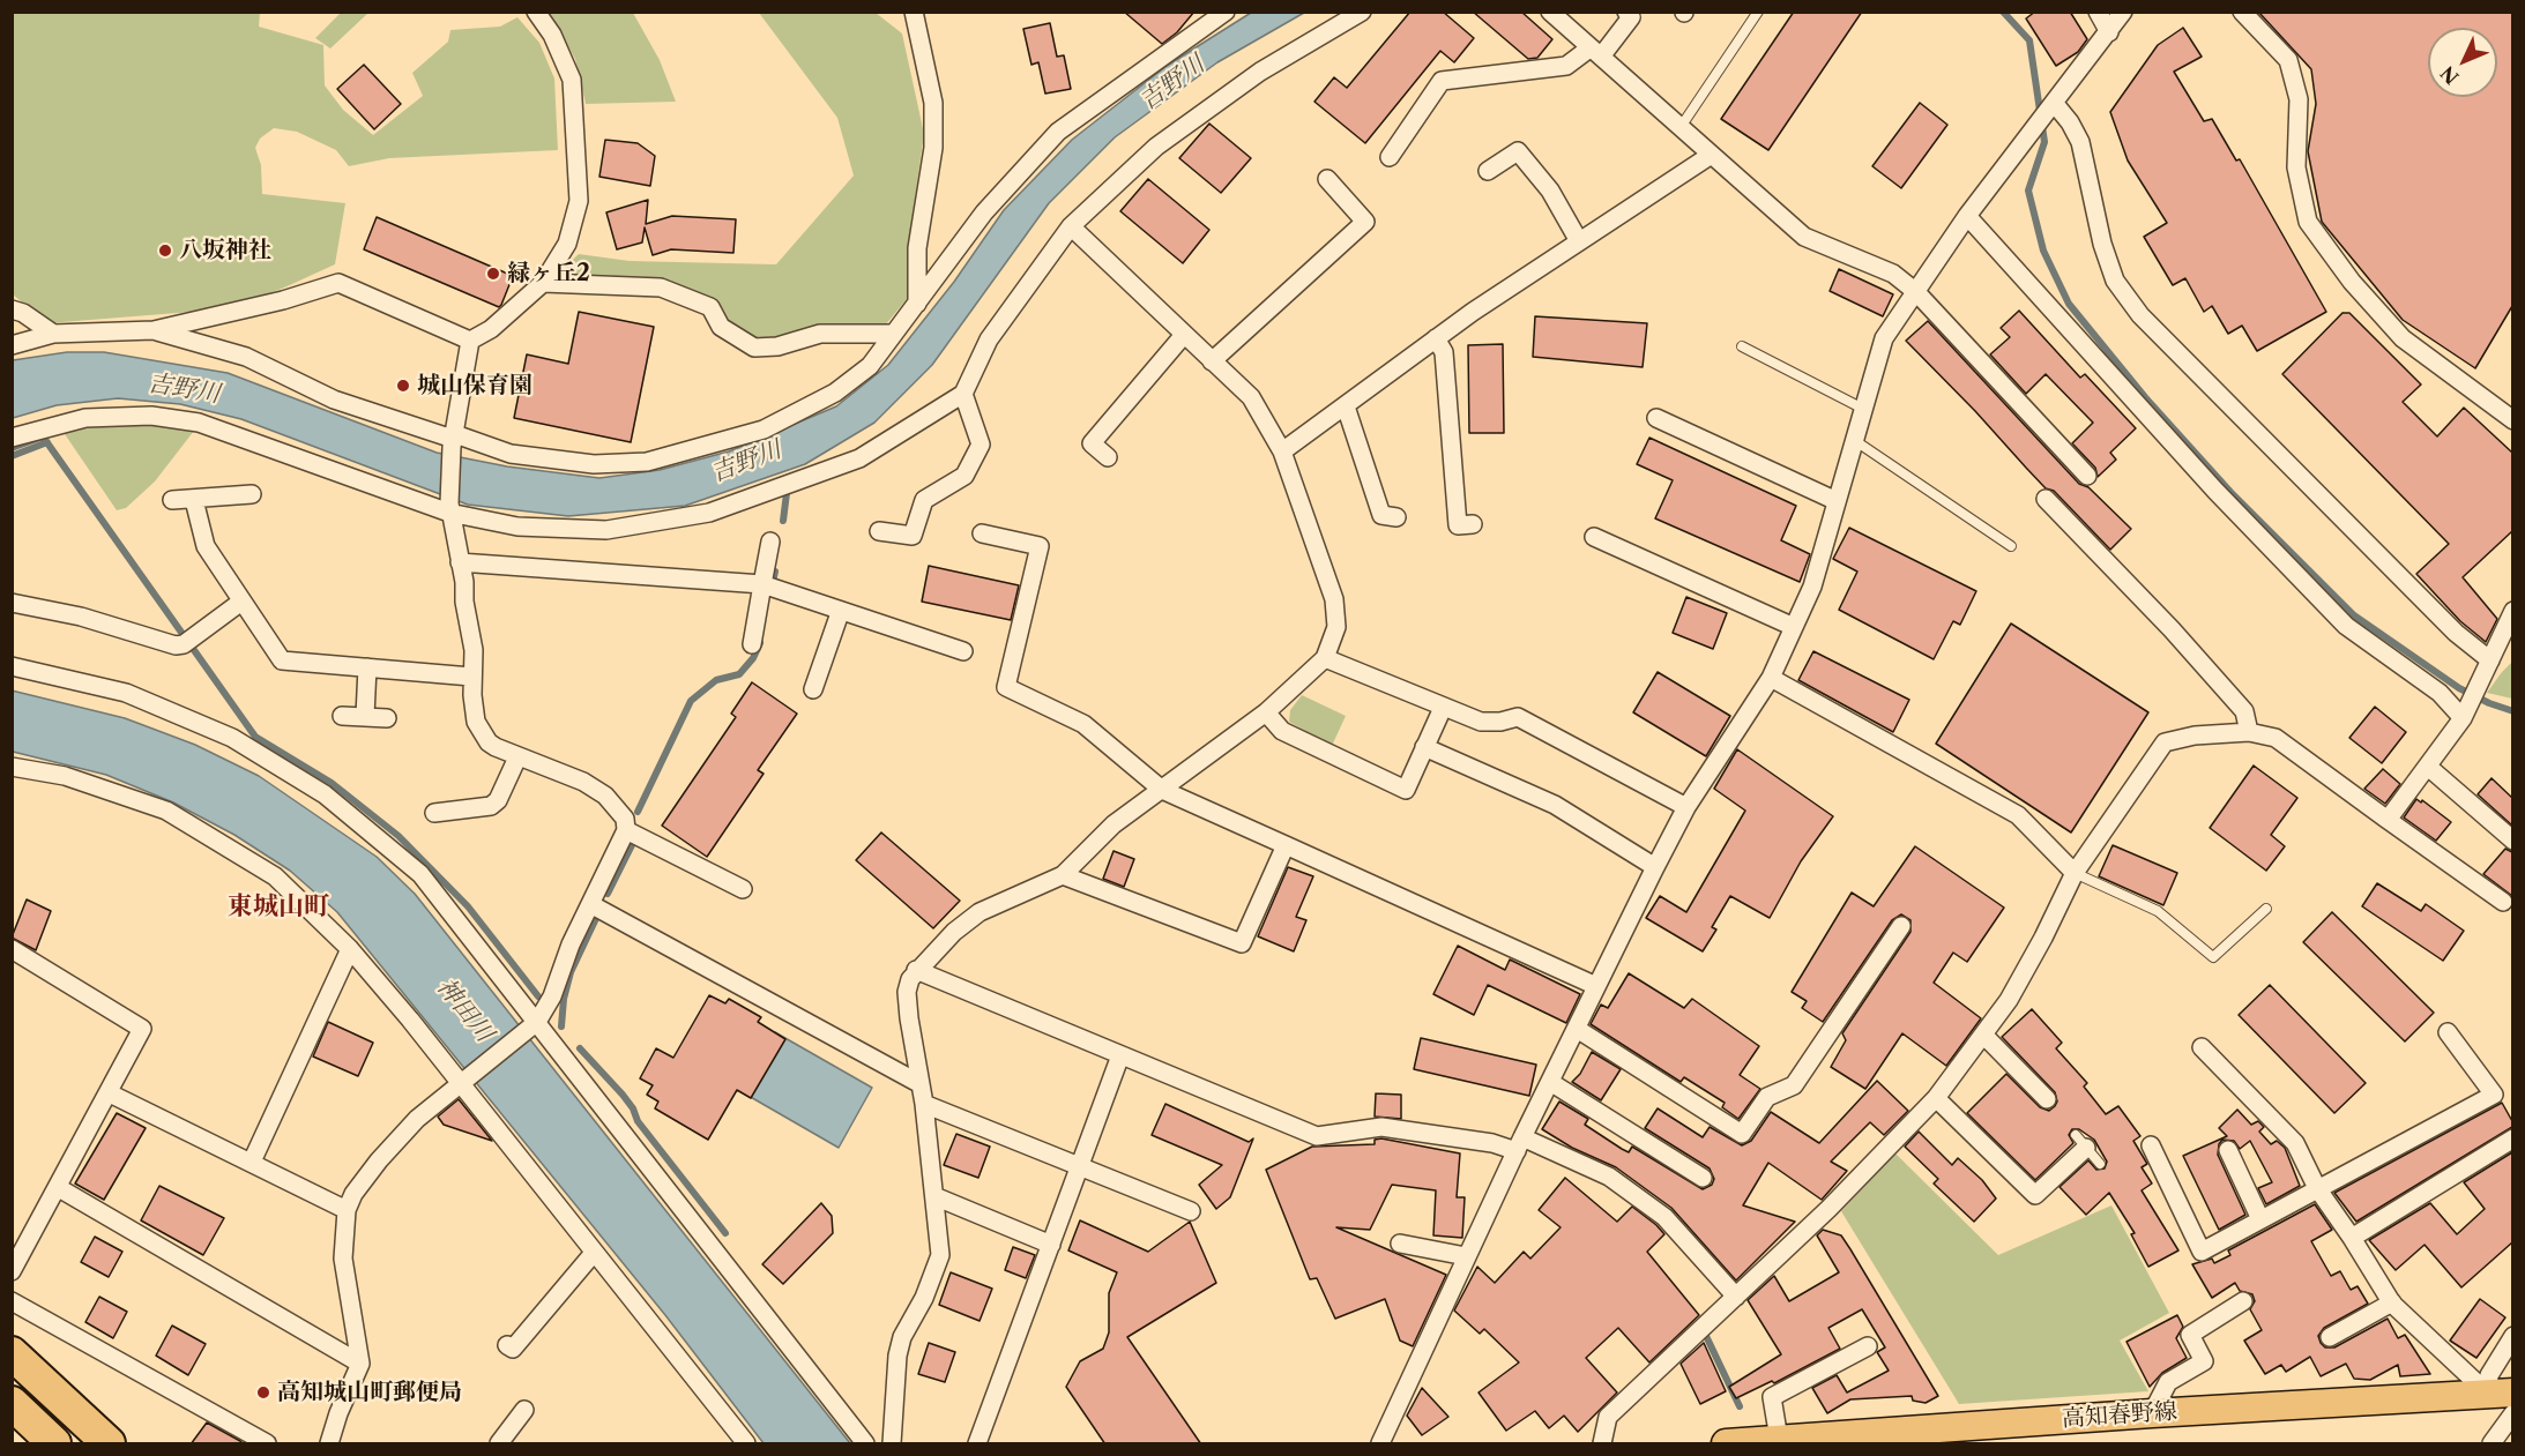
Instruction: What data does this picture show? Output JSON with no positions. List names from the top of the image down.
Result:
{
  "streets": {
    "main road": ["高知春野線"]
  },
  "districts": ["東城山町"],
  "water": ["吉野川", "神田川"],
  "places": [
    "八坂神社",
    "緑ヶ丘2",
    "城山保育園",
    "高知城山町郵便局"
  ],
  "north": "bottom left"
}
